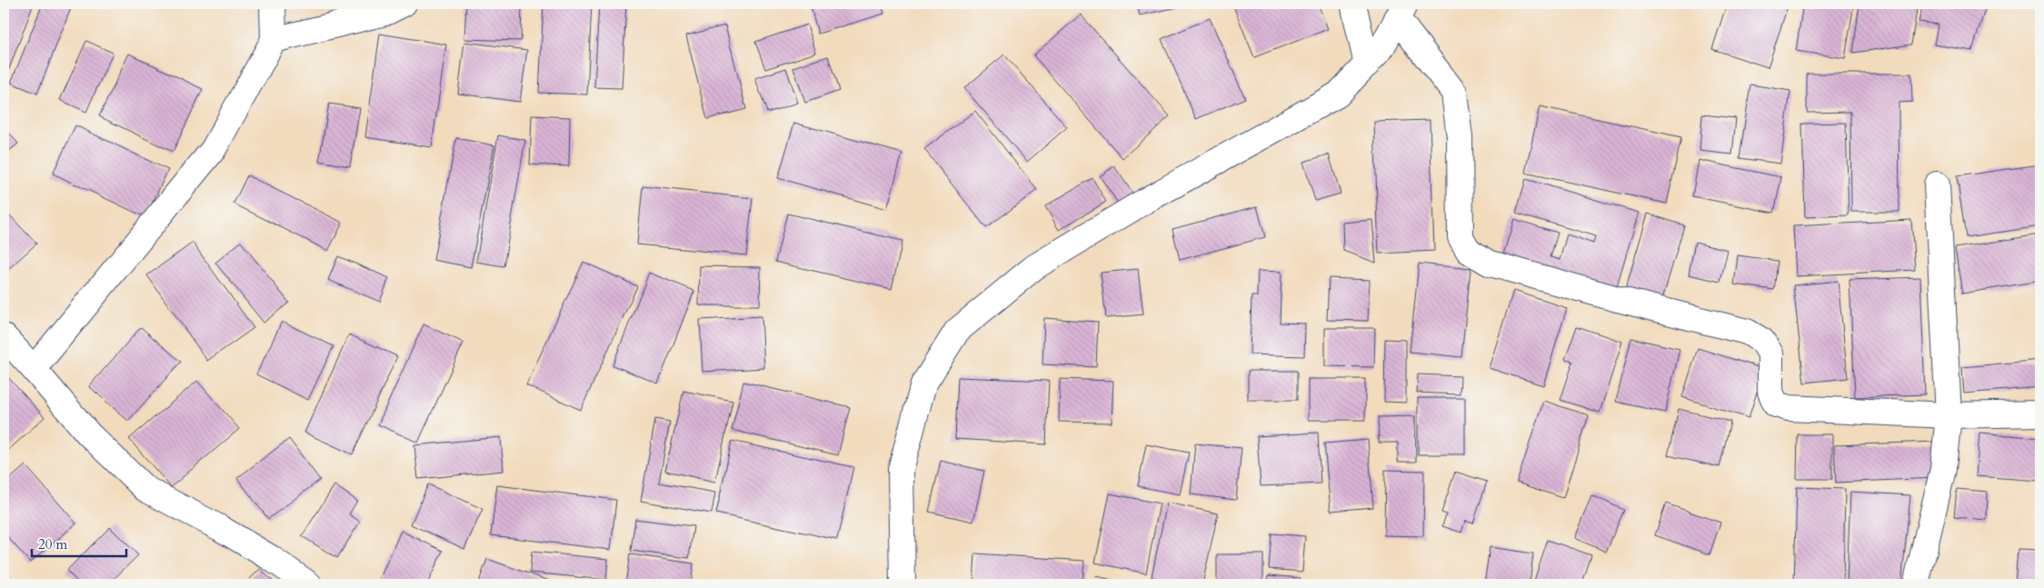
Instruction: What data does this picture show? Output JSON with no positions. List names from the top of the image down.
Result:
{
  "scale_bar": "20 m"
}
